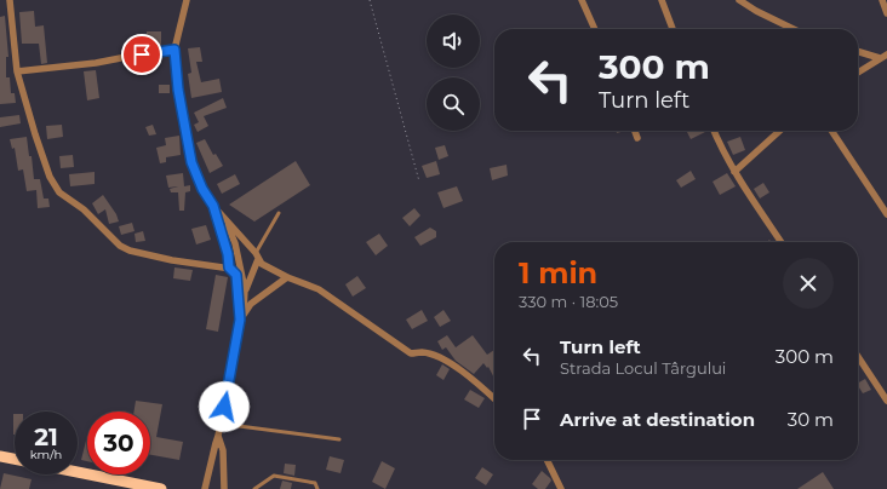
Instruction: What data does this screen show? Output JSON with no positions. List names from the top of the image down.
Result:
{
  "page": {
    "turn": ["300 m", "Turn left"],
    "heading": ["1 min", "330 m · 18:05"],
    "list": [
      {
        "name": "Turn left",
        "note": "Strada Locul Târgului",
        "value": "300 m"
      },
      {
        "name": "Arrive at destination",
        "value": "30 m"
      }
    ],
    "speed": "21 km/h",
    "limit": "30"
  }
}
